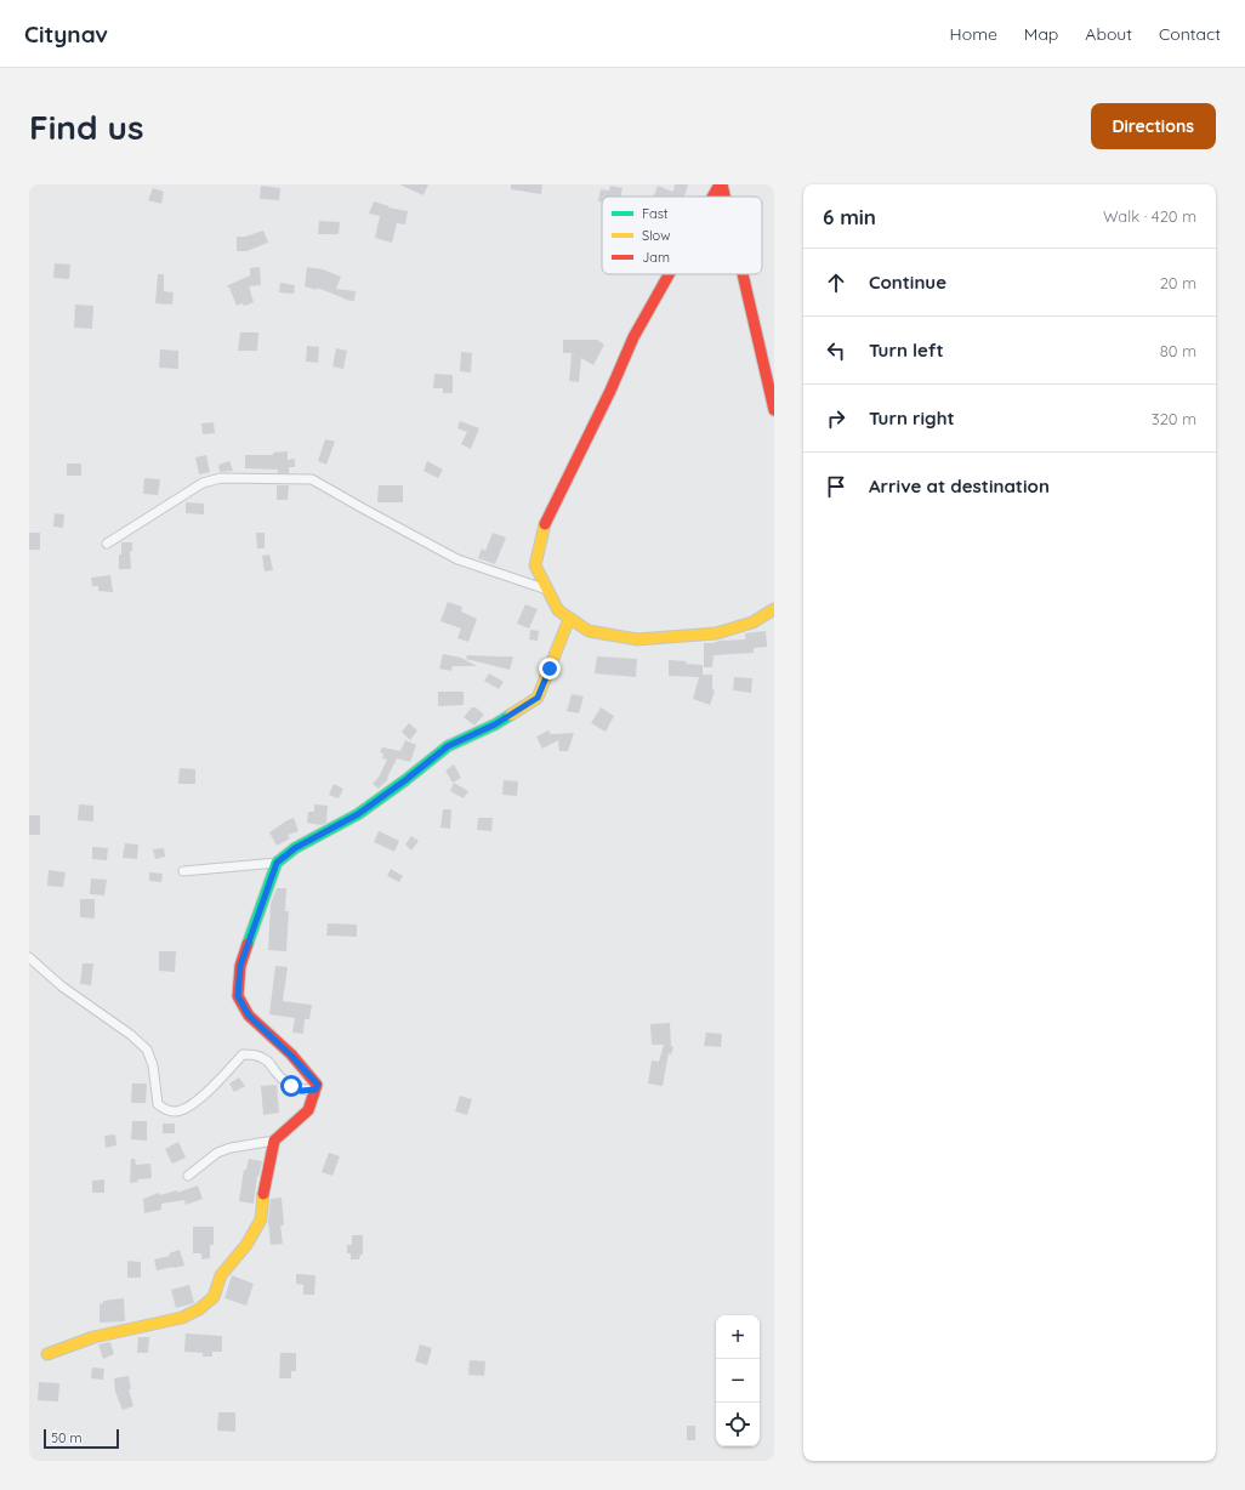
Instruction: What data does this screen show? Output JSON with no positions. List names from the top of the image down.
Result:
{
  "legend": ["Fast", "Slow", "Jam"],
  "scale_bar": "50 m",
  "page": {
    "header": "Citynav",
    "nav": [
      "Home",
      "Map",
      "About",
      "Contact"
    ],
    "buttons": "Directions",
    "title": "Find us",
    "heading": ["6 min", "Walk · 420 m"],
    "list": [
      ["Continue", "20 m"],
      ["Turn left", "80 m"],
      ["Turn right", "320 m"],
      "Arrive at destination"
    ],
    "map_buttons": ["+", "−"],
    "scale": "50 m"
  }
}
